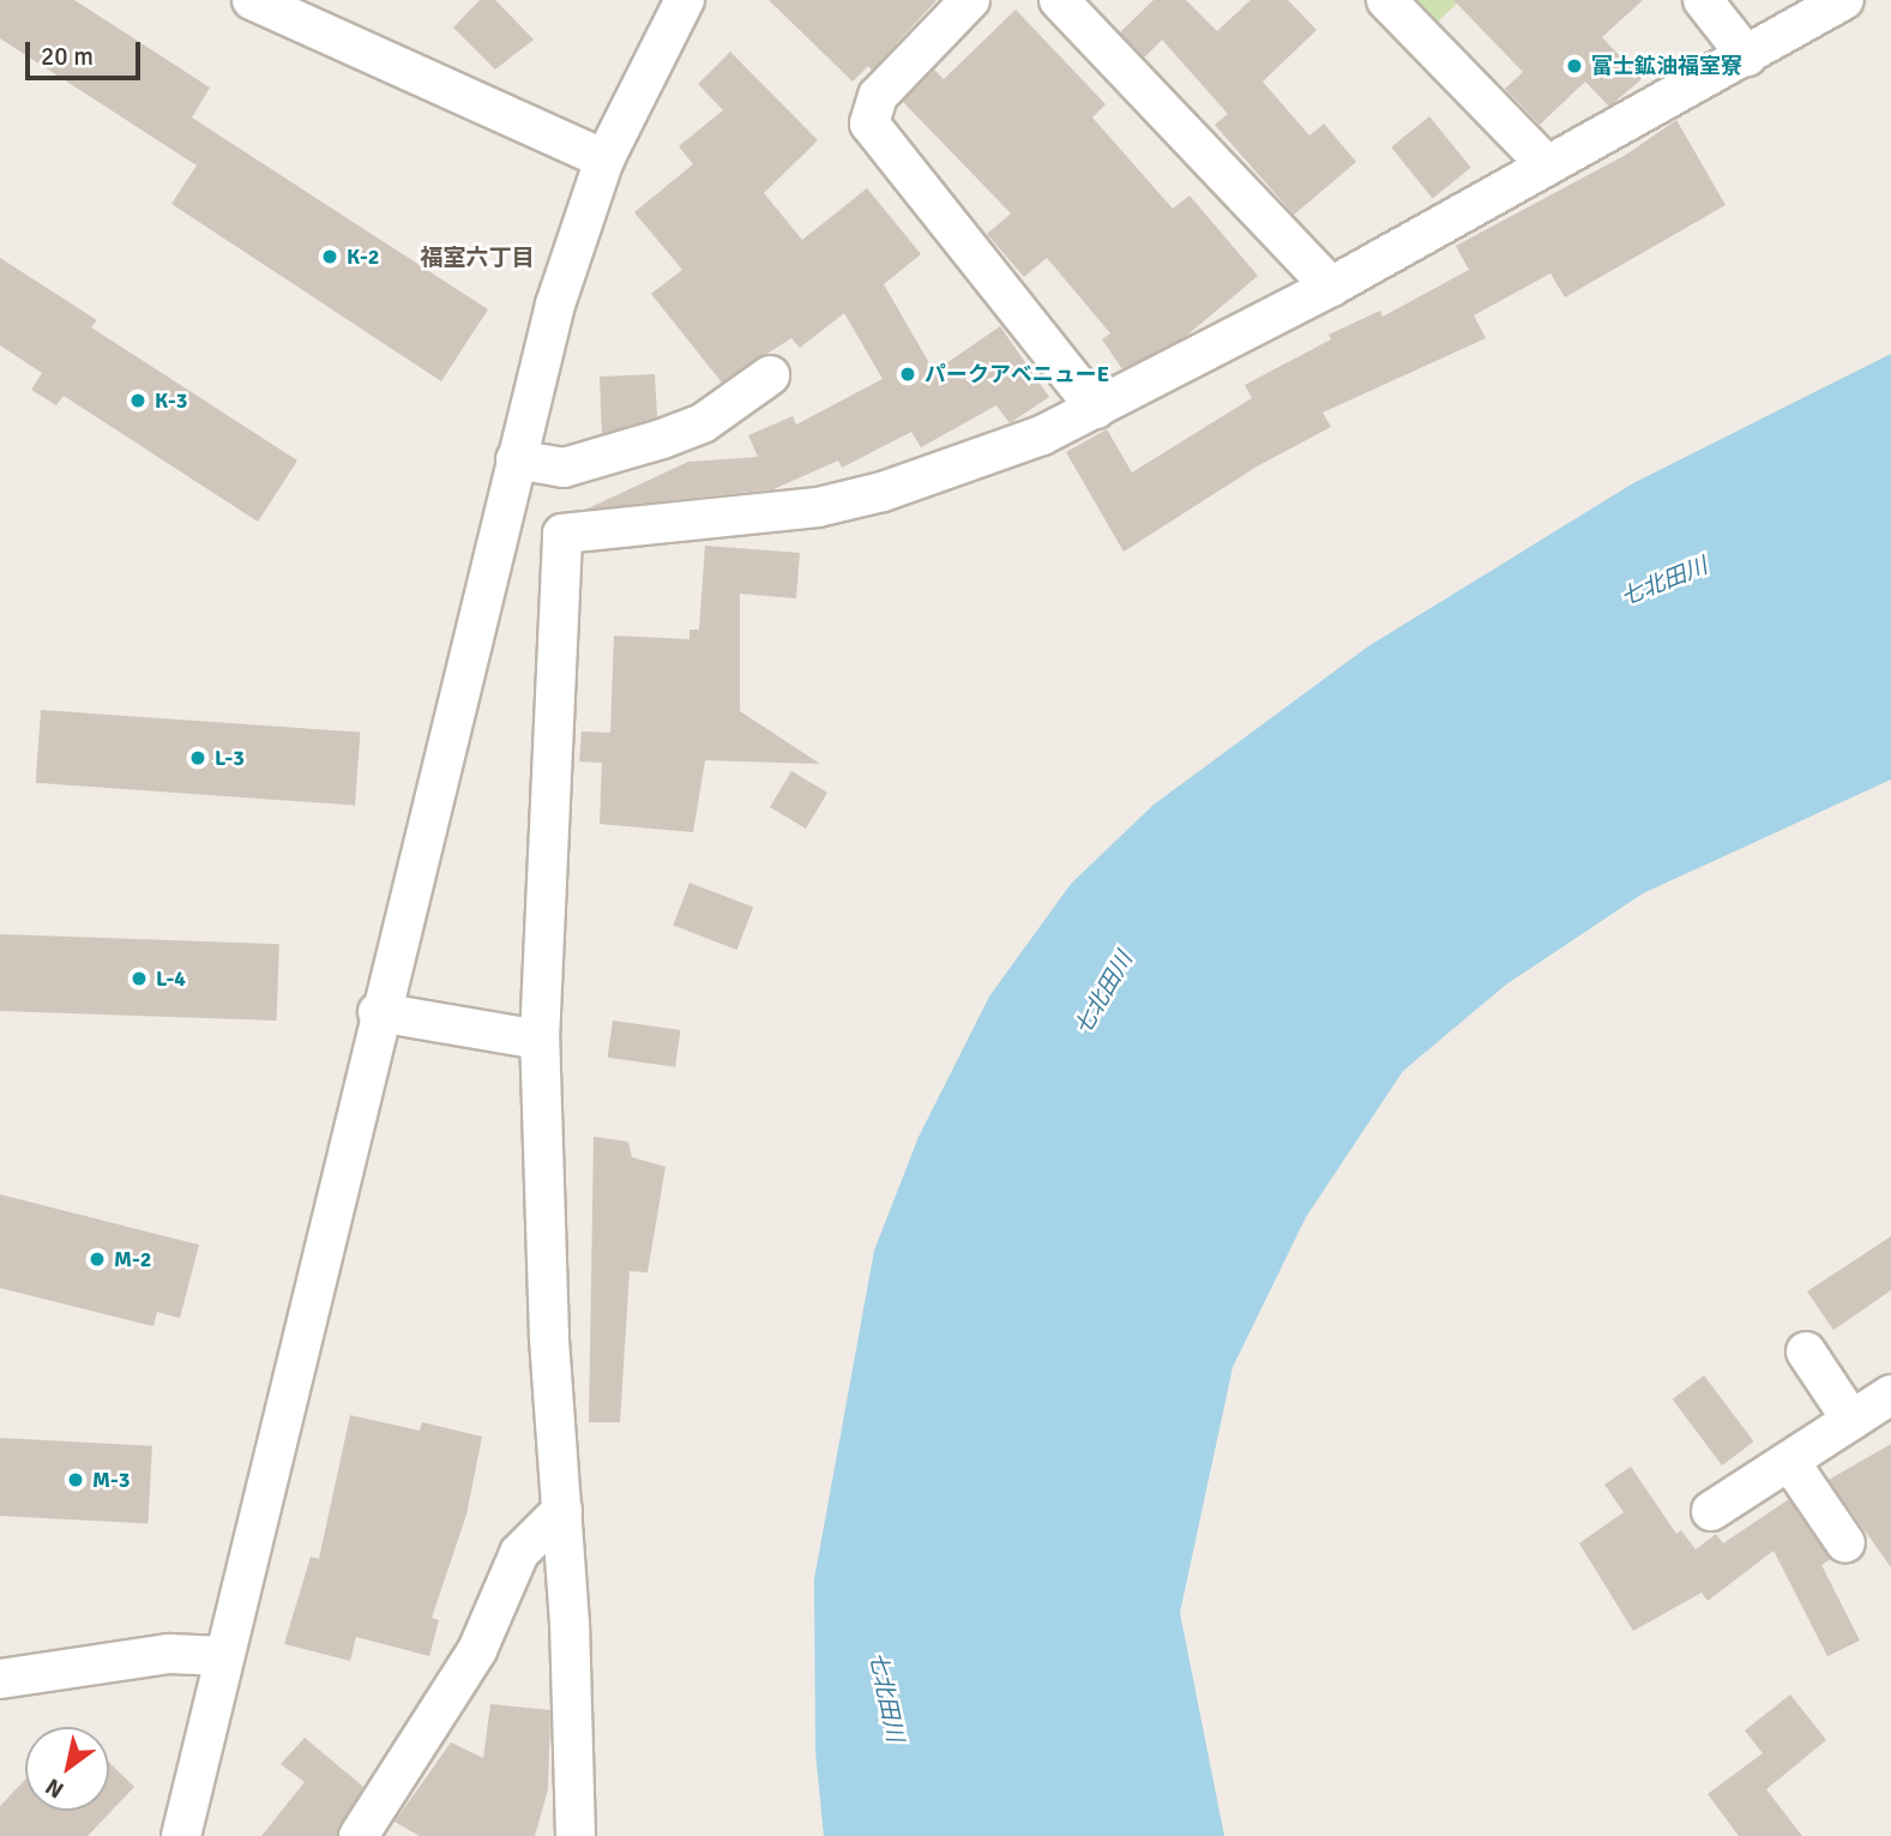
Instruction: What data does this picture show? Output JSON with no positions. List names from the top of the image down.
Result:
{
  "districts": ["福室六丁目"],
  "water": ["七北田川"],
  "places": [
    "富士鉱油福室寮",
    "K-2",
    "パークアベニューE",
    "K-3",
    "L-3",
    "L-4",
    "M-2",
    "M-3"
  ],
  "scale_bar": "20 m",
  "north": "bottom left"
}
